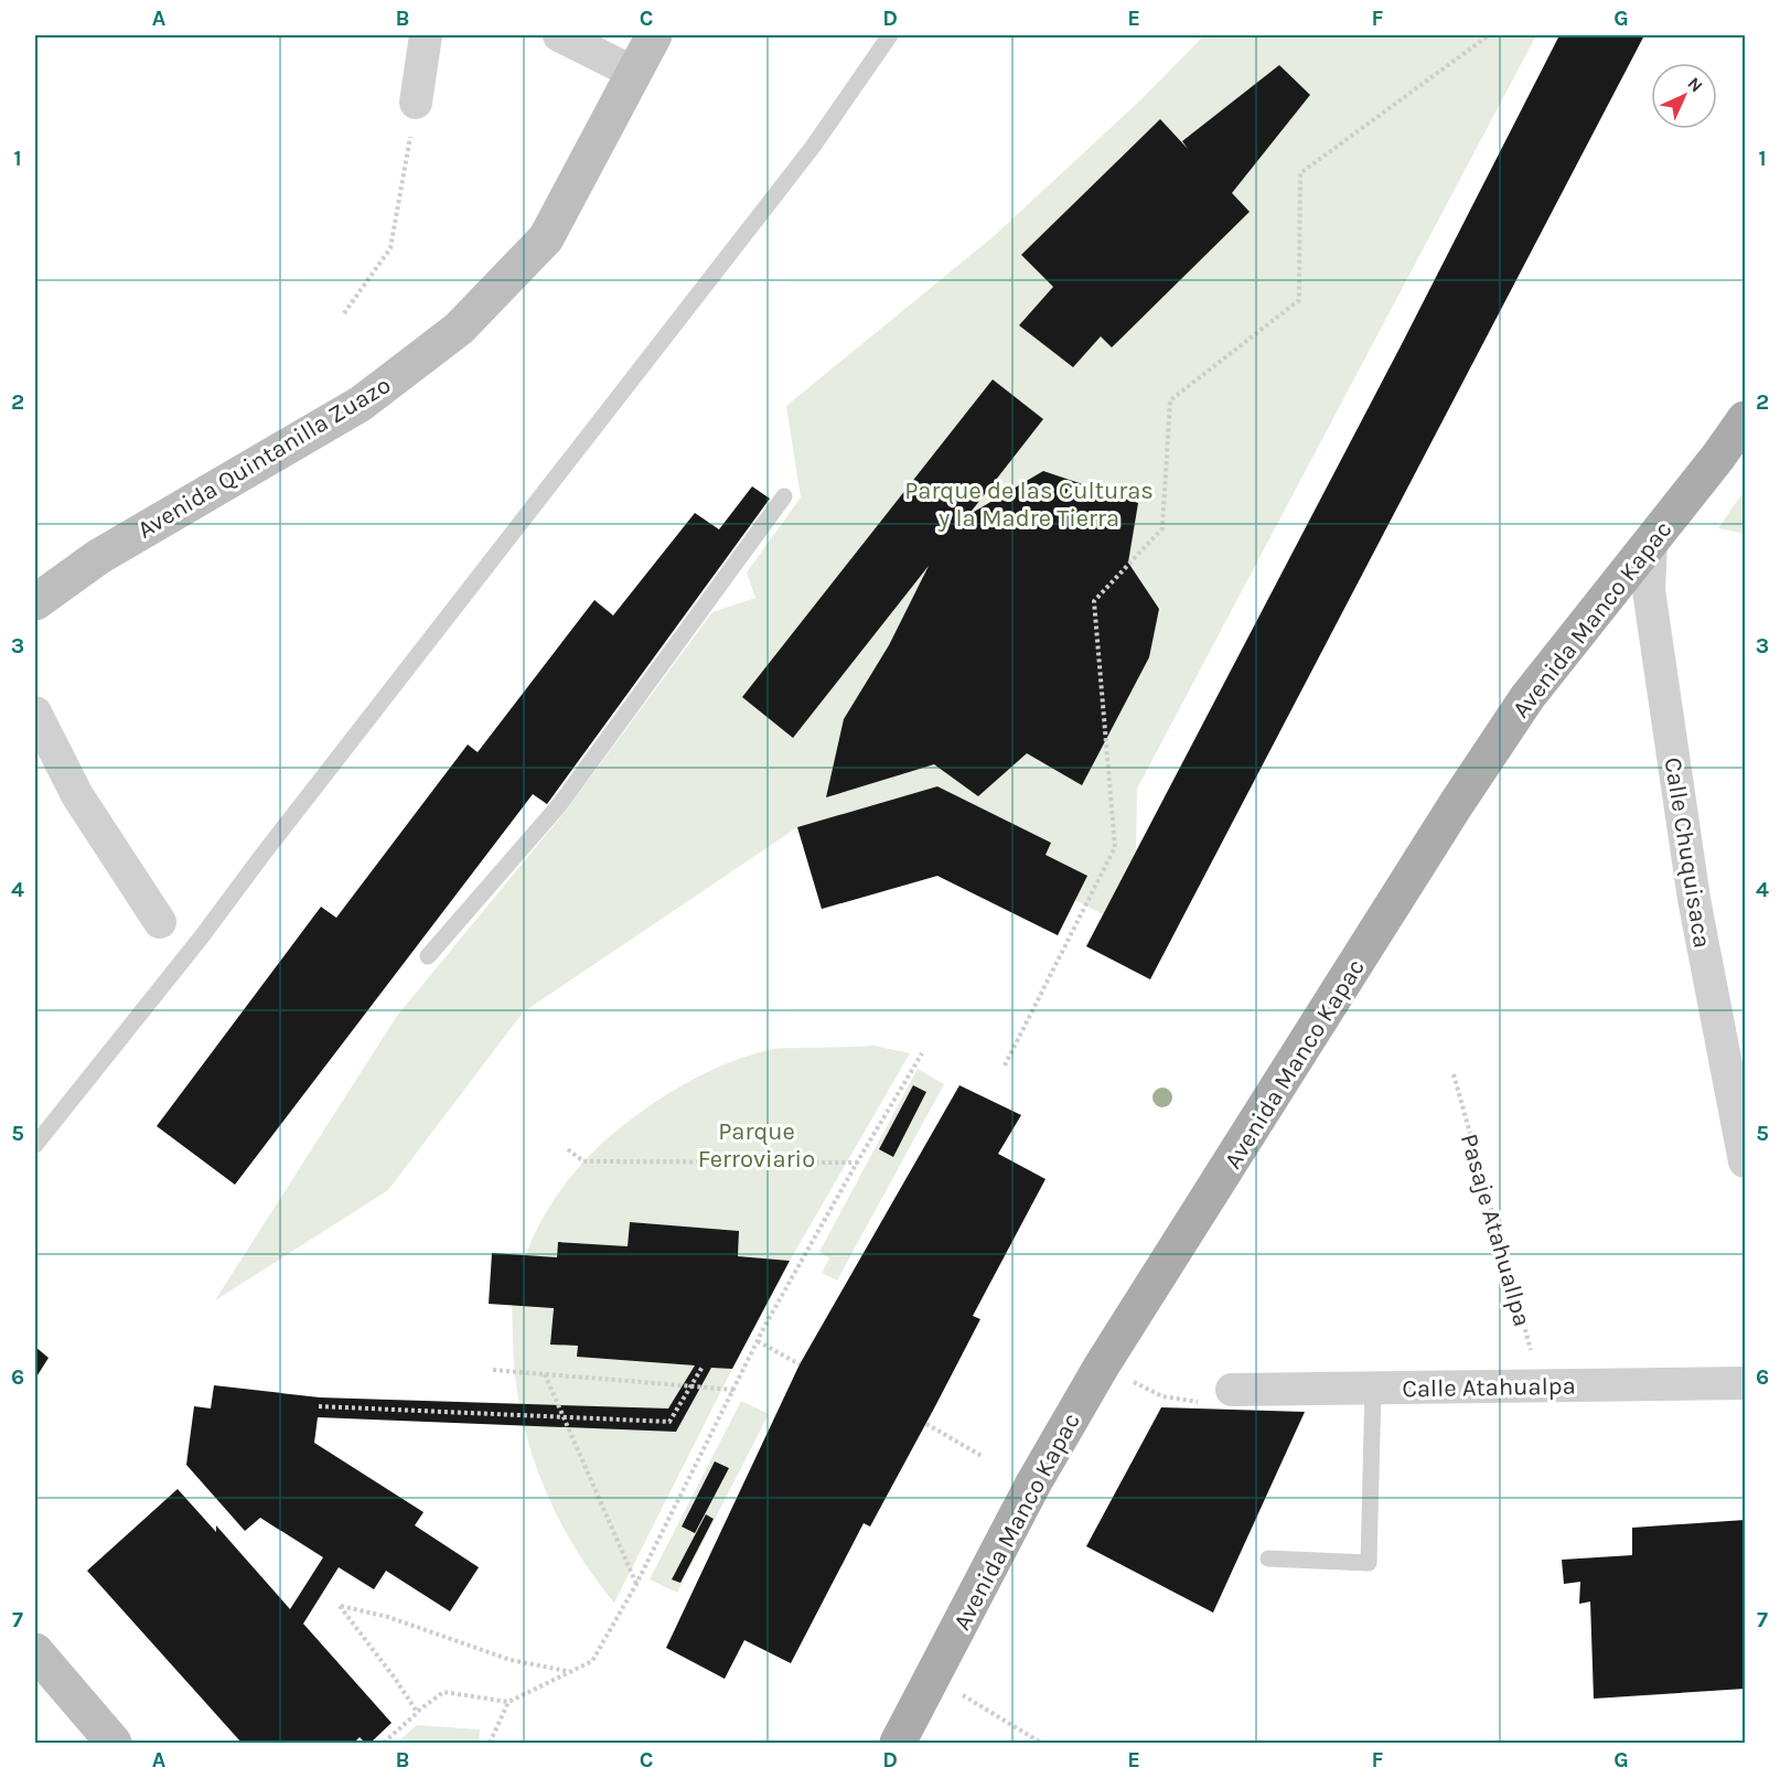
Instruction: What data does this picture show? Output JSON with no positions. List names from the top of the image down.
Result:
{
  "streets": {
    "main road": ["Avenida Quintanilla Zuazo", "Avenida Manco Kapac"],
    "street": ["Calle Chuquisaca", "Calle Atahualpa"],
    "path": ["Pasaje Atahuallpa"]
  },
  "crossings": [
    ["Avenida Manco Kapac", "Calle Chuquisaca"],
    ["Pasaje Atahuallpa", "Calle Atahualpa"]
  ],
  "parks": ["Parque de las Culturas y la Madre Tierra", "Parque Ferroviario"],
  "north": "top right",
  "grid": {
    "columns": [
      "A",
      "B",
      "C",
      "D",
      "E",
      "F",
      "G"
    ],
    "rows": [
      "1",
      "2",
      "3",
      "4",
      "5",
      "6",
      "7"
    ]
  }
}
